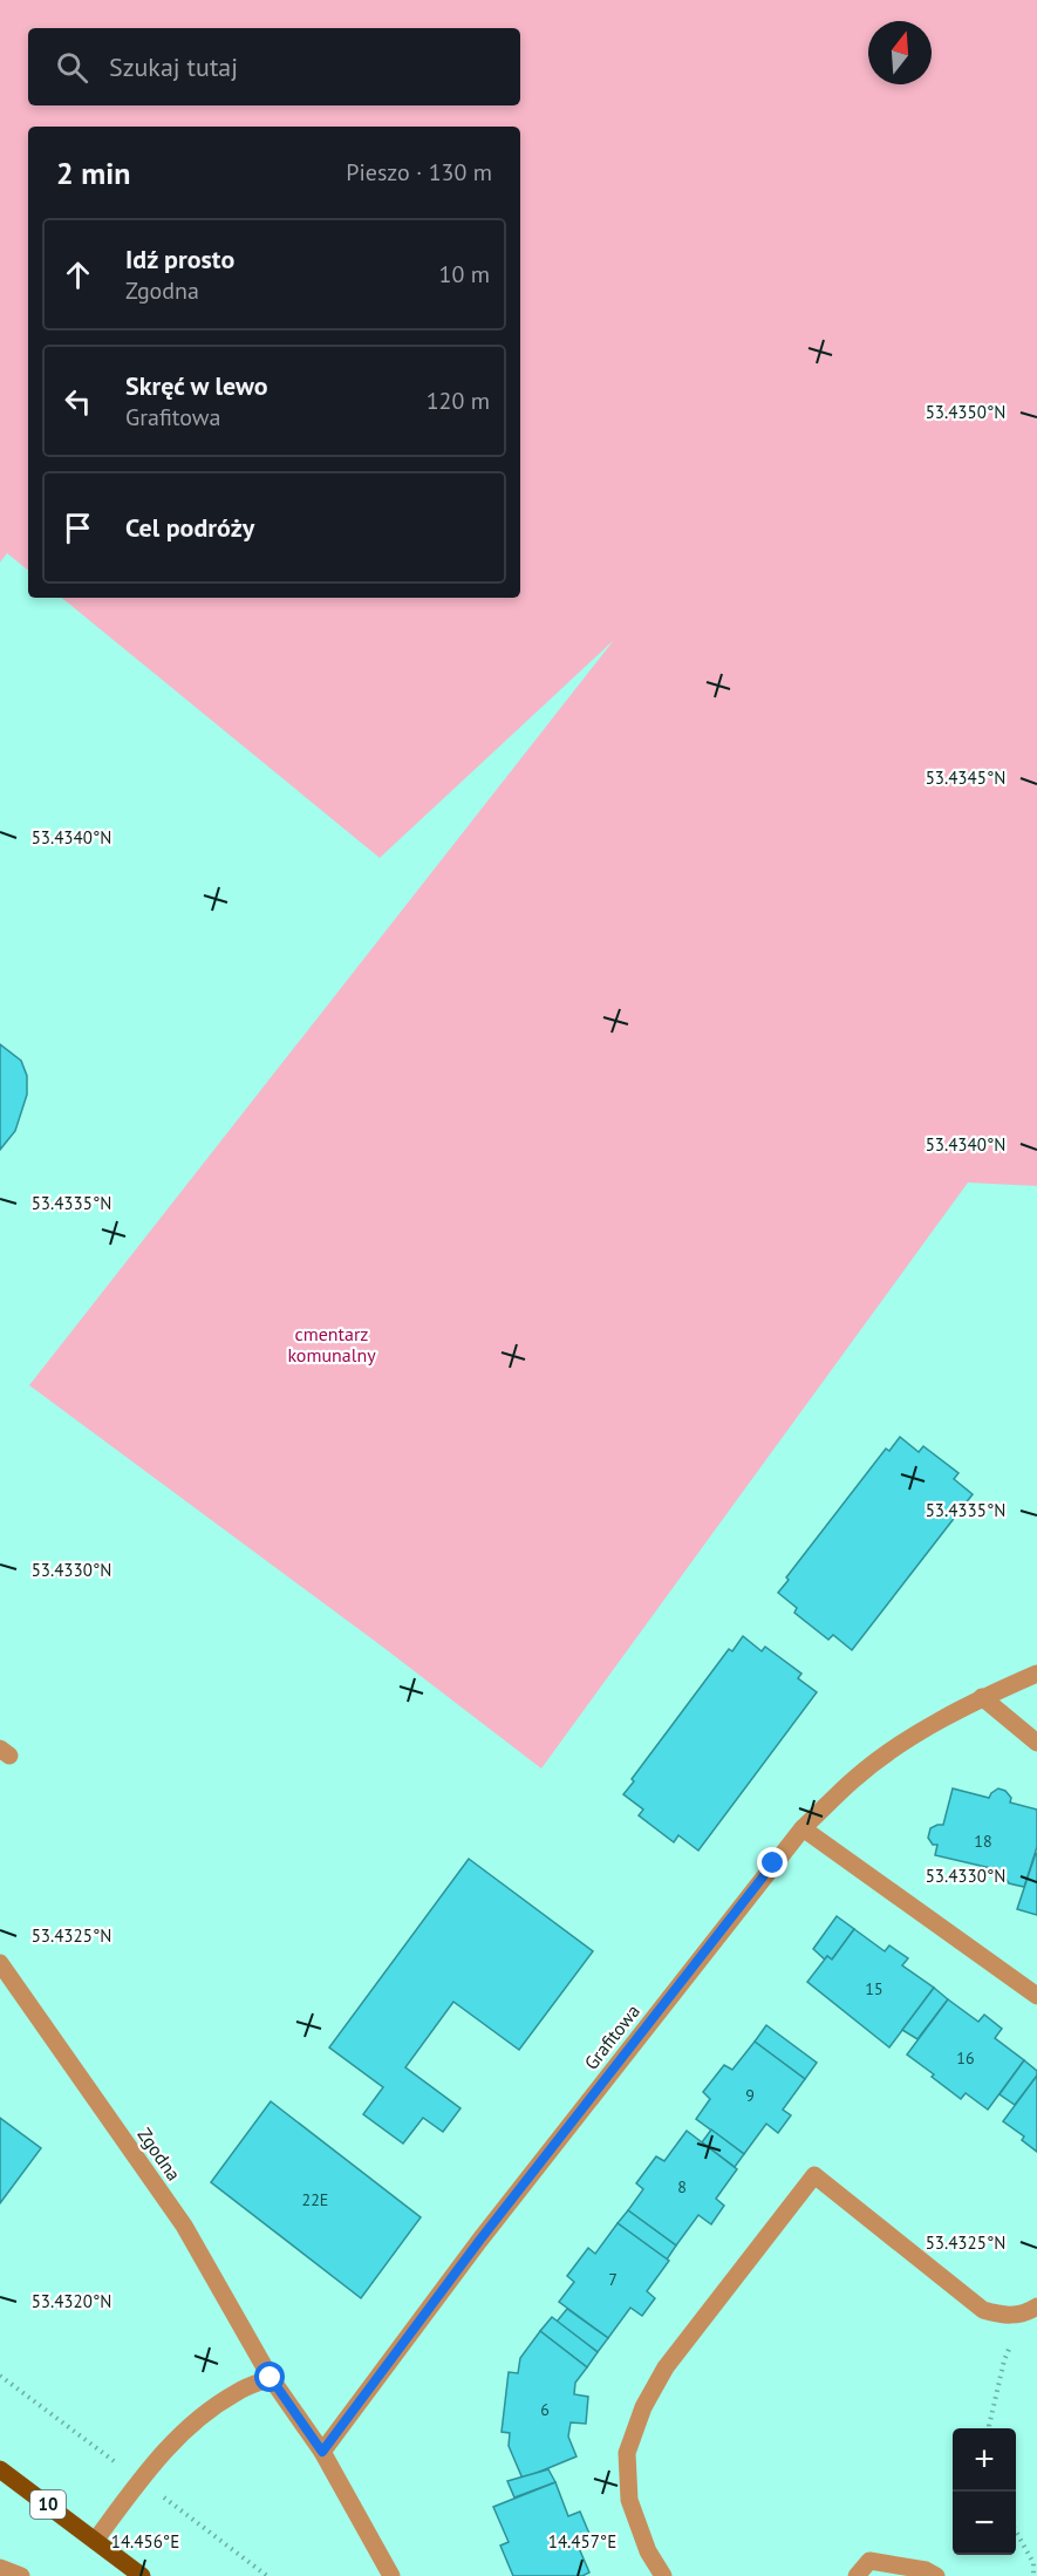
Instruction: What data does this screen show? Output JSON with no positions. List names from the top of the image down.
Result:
{
  "streets": {
    "main road": ["10"],
    "street": ["Grafitowa", "Zgodna"]
  },
  "crossings": [
    ["Grafitowa", "Zgodna"]
  ],
  "parks": ["cmentarz komunalny"],
  "house_numbers": [
    "18",
    "15",
    "16",
    "9",
    "8",
    "22E",
    "7",
    "6"
  ],
  "north": "top",
  "page": {
    "search": "Szukaj tutaj",
    "heading": ["2 min", "Pieszo · 130 m"],
    "list": [
      ["Idź prosto", "Zgodna", "10 m"],
      ["Skręć w lewo", "Grafitowa", "120 m"],
      "Cel podróży"
    ],
    "map_buttons": ["+", "−"]
  },
  "coordinates": [
    "53.4350°N",
    "53.4345°N",
    "53.4340°N",
    "53.4335°N",
    "53.4330°N",
    "53.4325°N",
    "53.4320°N",
    "14.456°E",
    "14.457°E"
  ]
}
